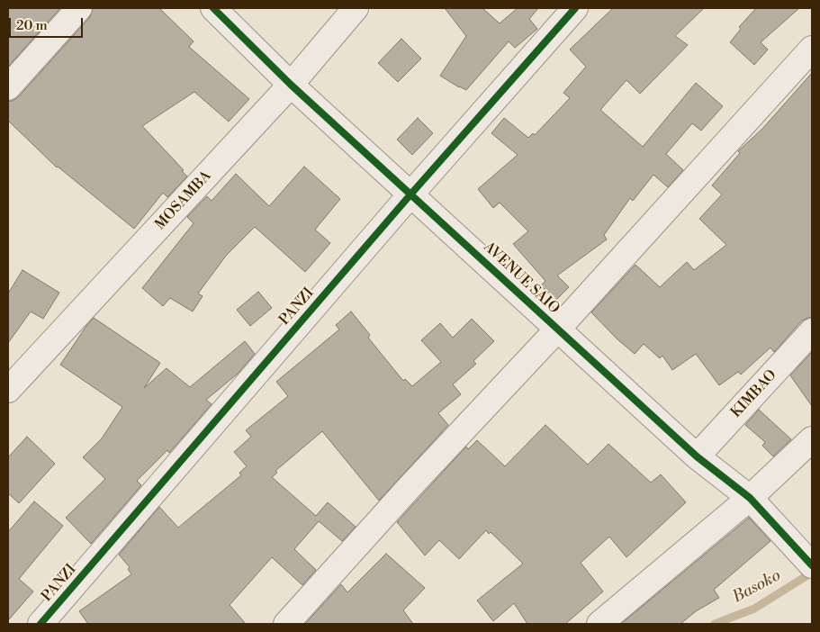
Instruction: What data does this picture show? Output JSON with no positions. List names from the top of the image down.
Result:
{
  "streets": {
    "street": [
      "MOSAMBA",
      "AVENUE SAIO",
      "PANZI",
      "KIMBAO"
    ]
  },
  "crossings": [
    ["MOSAMBA", "AVENUE SAIO"],
    ["AVENUE SAIO", "PANZI"],
    ["AVENUE SAIO", "KIMBAO"]
  ],
  "water": ["Basoko"],
  "scale_bar": "20 m"
}
